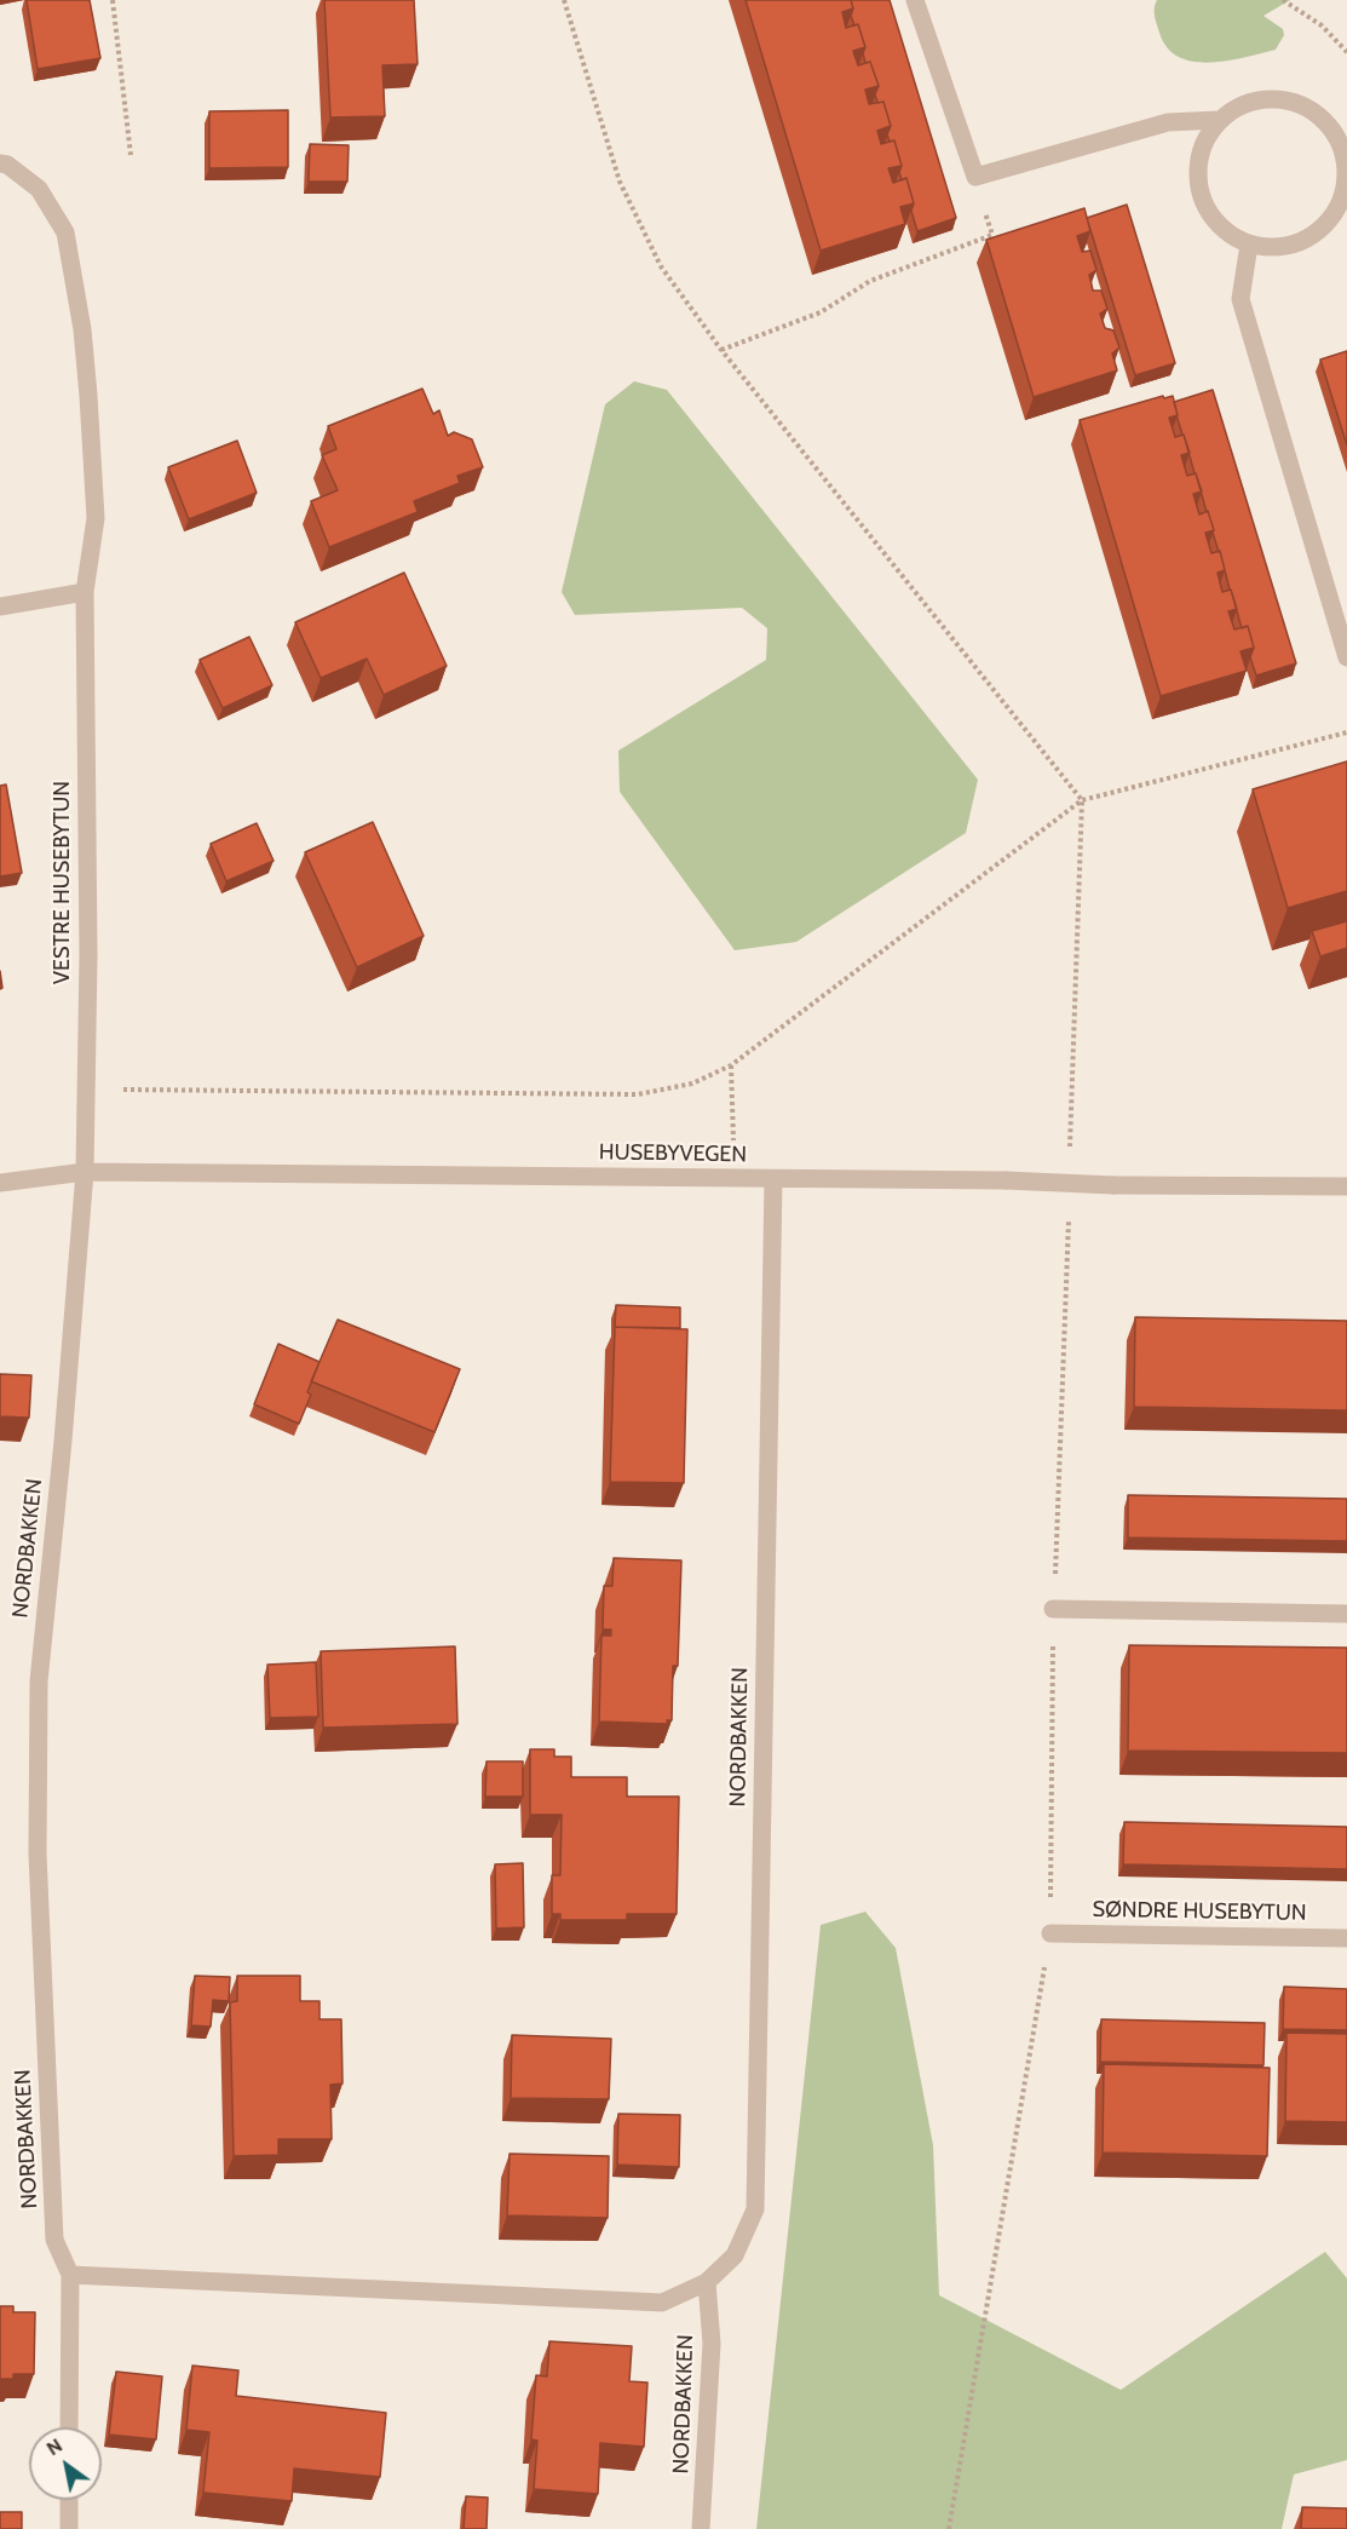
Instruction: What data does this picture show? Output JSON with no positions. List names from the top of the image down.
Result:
{
  "streets": {
    "street": [
      "VESTRE HUSEBYTUN",
      "HUSEBYVEGEN",
      "NORDBAKKEN",
      "SØNDRE HUSEBYTUN"
    ]
  },
  "crossings": [
    ["VESTRE HUSEBYTUN", "HUSEBYVEGEN"],
    ["VESTRE HUSEBYTUN", "NORDBAKKEN"],
    ["HUSEBYVEGEN", "NORDBAKKEN"]
  ],
  "north": "top left"
}
